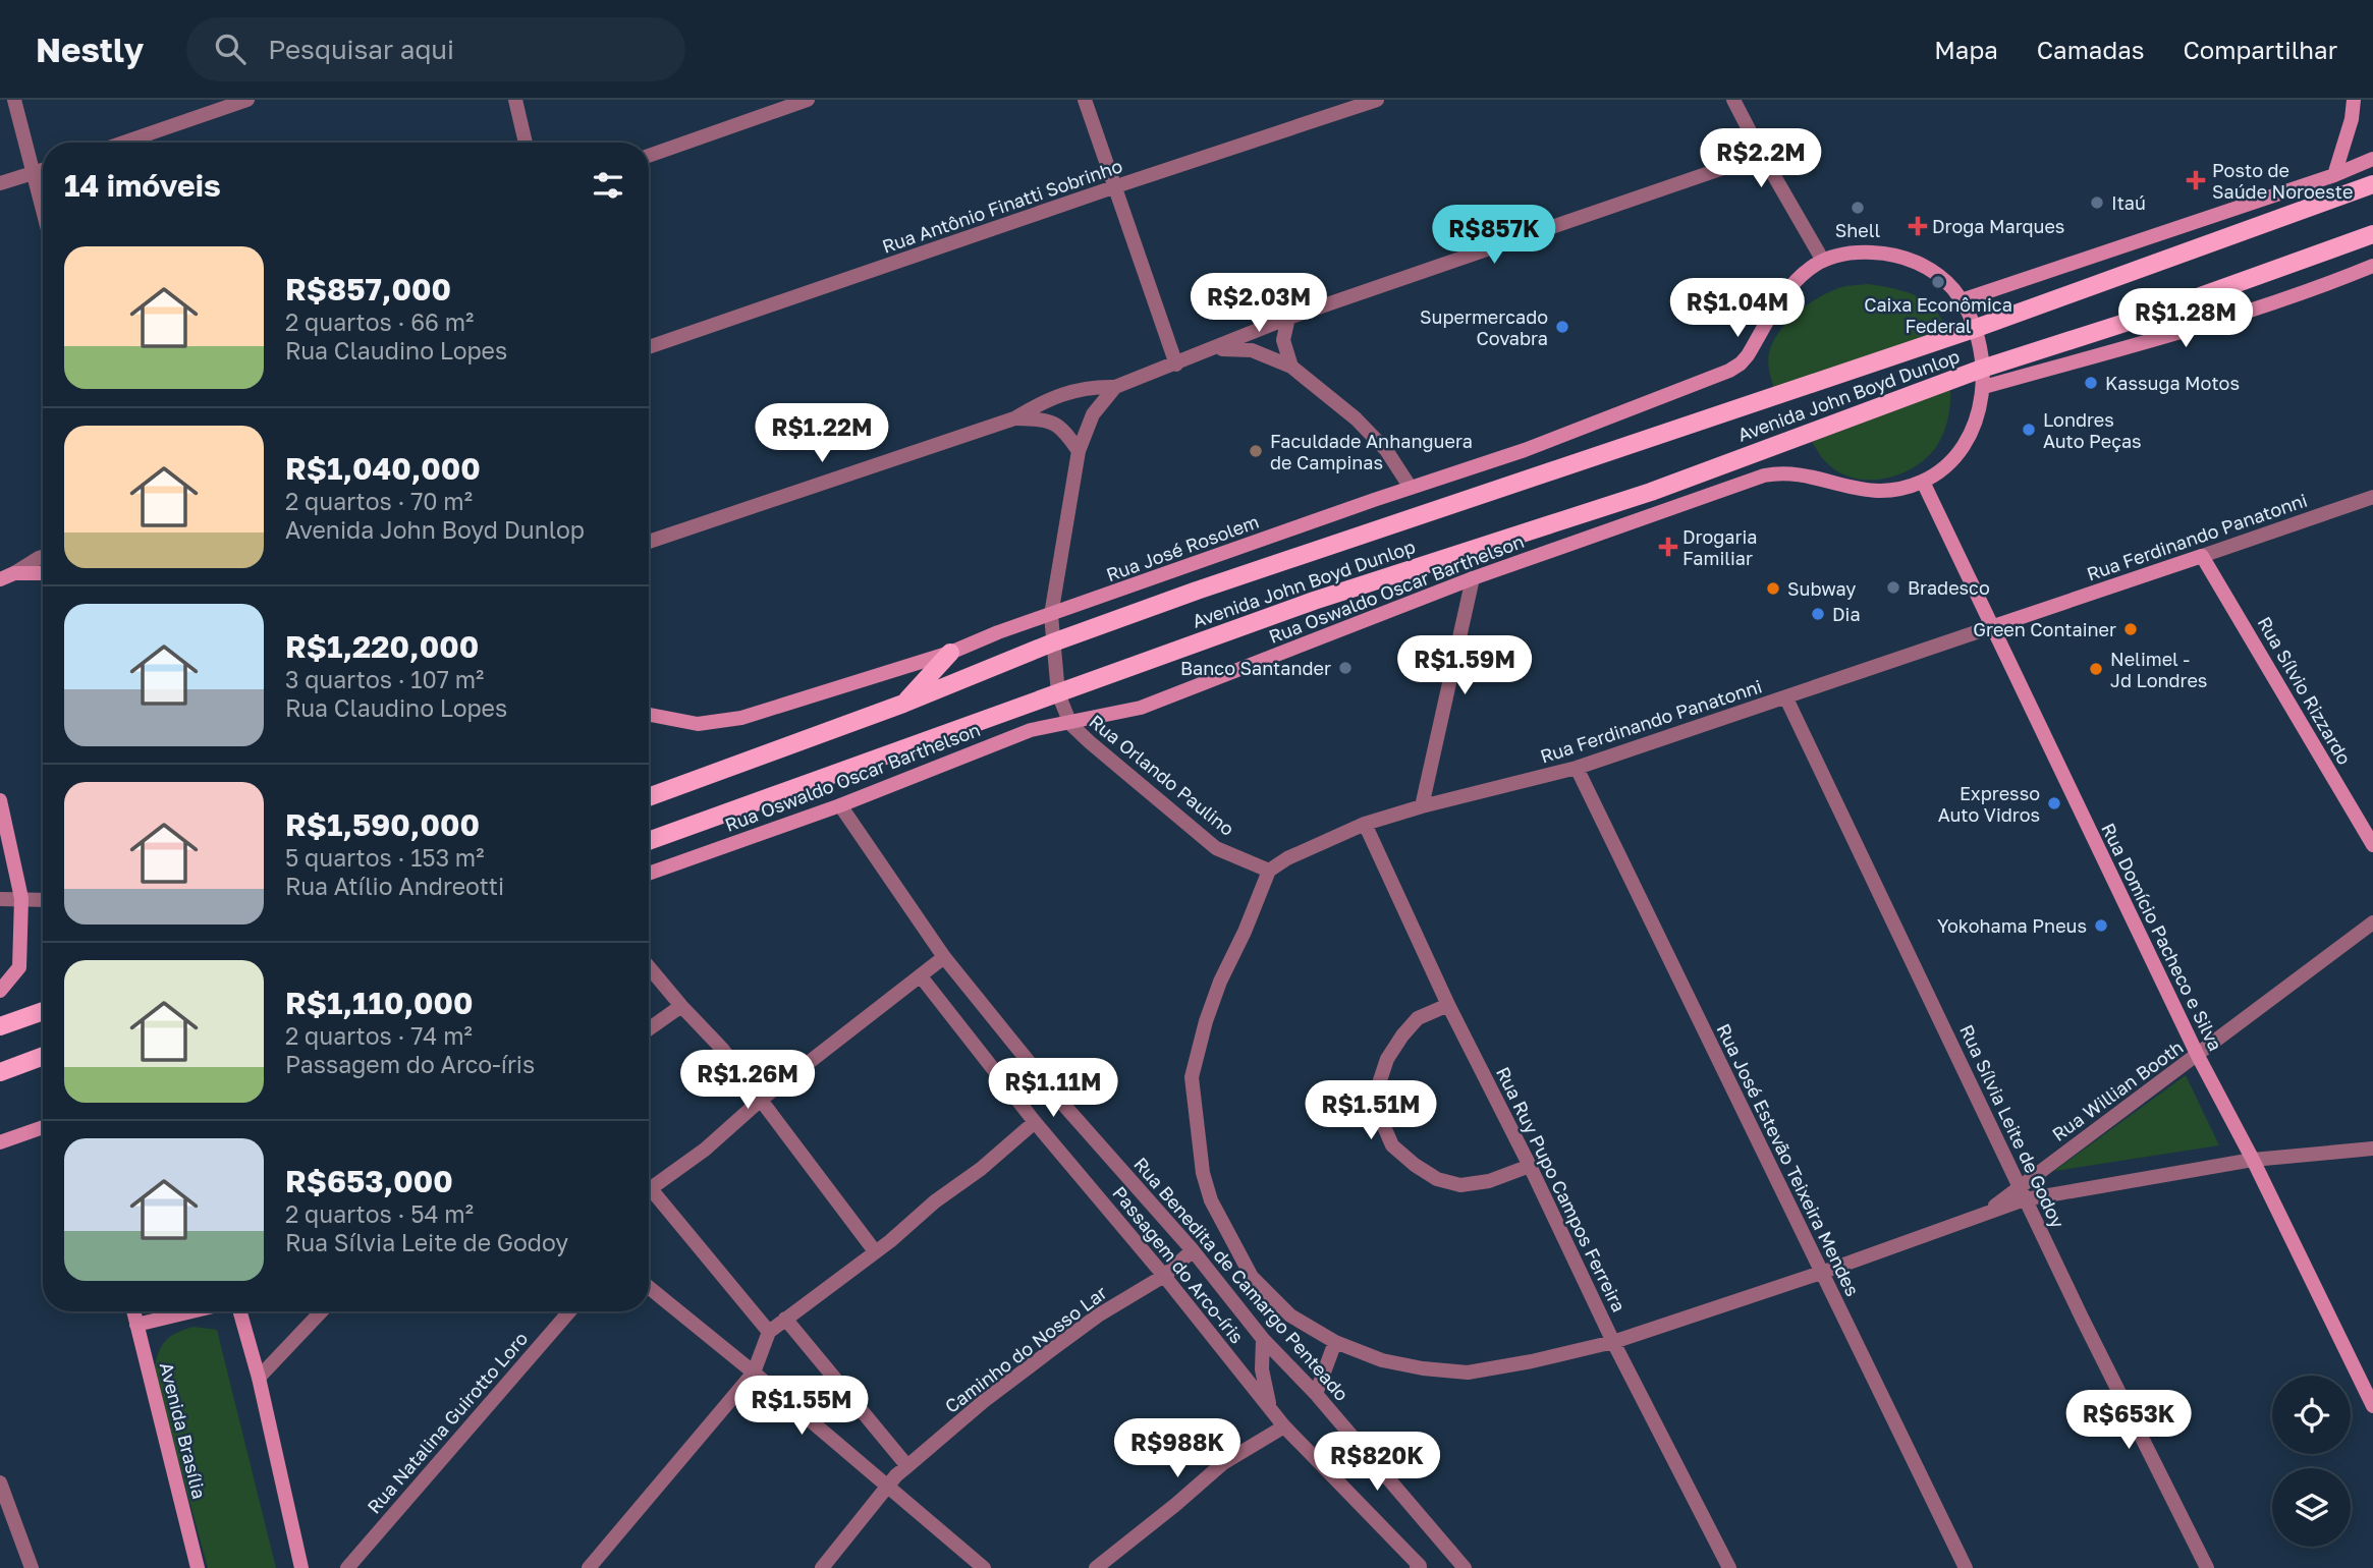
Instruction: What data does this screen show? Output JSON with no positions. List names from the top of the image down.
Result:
{
  "streets": {
    "main road": ["Avenida John Boyd Dunlop"],
    "street": [
      "Rua Antônio Finatti Sobrinho",
      "Rua Ferdinando Panatonni",
      "Rua José Rosolem",
      "Rua Oswaldo Oscar Barthelson",
      "Rua Sílvio Rizzardo",
      "Rua Orlando Paulino",
      "Rua Domício Pacheco e Silva",
      "Rua Willian Booth",
      "Rua Sílvia Leite de Godoy",
      "Rua José Estevão Teixeira Mendes",
      "Rua Ruy Pupo Campos Ferreira",
      "Passagem do Arco-íris",
      "Rua Benedita de Camargo Penteado",
      "Caminho do Nosso Lar",
      "Rua Natalina Guirotto Loro",
      "Avenida Brasília"
    ]
  },
  "crossings": [
    ["Avenida John Boyd Dunlop", "Rua José Rosolem"],
    ["Avenida John Boyd Dunlop", "Rua Oswaldo Oscar Barthelson"],
    ["Avenida John Boyd Dunlop", "Rua Domício Pacheco e Silva"],
    ["Rua Ferdinando Panatonni", "Rua Sílvio Rizzardo"],
    ["Rua Ferdinando Panatonni", "Rua Orlando Paulino"],
    ["Rua Ferdinando Panatonni", "Rua Domício Pacheco e Silva"],
    ["Rua Ferdinando Panatonni", "Rua Willian Booth"],
    ["Rua Ferdinando Panatonni", "Rua Sílvia Leite de Godoy"],
    ["Rua Ferdinando Panatonni", "Rua José Estevão Teixeira Mendes"],
    ["Rua Ferdinando Panatonni", "Rua Ruy Pupo Campos Ferreira"],
    ["Rua Oswaldo Oscar Barthelson", "Rua Orlando Paulino"],
    ["Rua Oswaldo Oscar Barthelson", "Rua Benedita de Camargo Penteado"],
    ["Rua Orlando Paulino", "Rua Willian Booth"],
    ["Rua Domício Pacheco e Silva", "Rua Willian Booth"],
    ["Rua Willian Booth", "Rua Sílvia Leite de Godoy"],
    ["Rua Willian Booth", "Rua José Estevão Teixeira Mendes"],
    ["Rua Willian Booth", "Rua Ruy Pupo Campos Ferreira"],
    ["Passagem do Arco-íris", "Caminho do Nosso Lar"],
    ["Rua Benedita de Camargo Penteado", "Caminho do Nosso Lar"]
  ],
  "places": {
    "health": ["Posto de Saúde Noroeste", "Droga Marques", "Drogaria Familiar"],
    "other": [
      "Itaú",
      "Shell",
      "Caixa Econômica Federal",
      "Supermercado Covabra",
      "Kassuga Motos",
      "Londres Auto Peças",
      "Faculdade Anhanguera de Campinas",
      "Bradesco",
      "Subway",
      "Dia",
      "Green Container",
      "Banco Santander",
      "Nelimel - Jd Londres",
      "Expresso Auto Vidros",
      "Yokohama Pneus"
    ]
  },
  "page": {
    "header": "Nestly",
    "search": "Pesquisar aqui",
    "nav": ["Mapa", "Camadas", "Compartilhar"],
    "price": [
      "R$2.2M",
      "R$857K",
      "R$2.03M",
      "R$1.04M",
      "R$1.28M",
      "R$1.22M",
      "R$1.59M",
      "R$1.26M",
      "R$1.11M",
      "R$1.51M",
      "R$1.55M",
      "R$653K",
      "R$988K",
      "R$820K"
    ],
    "heading": "14 imóveis",
    "list": [
      {
        "name": "R$857,000",
        "note": "2 quartos · 66 m² · Rua Claudino Lopes"
      },
      {
        "name": "R$1,040,000",
        "note": "2 quartos · 70 m² · Avenida John Boyd Dunlop"
      },
      {
        "name": "R$1,220,000",
        "note": "3 quartos · 107 m² · Rua Claudino Lopes"
      },
      {
        "name": "R$1,590,000",
        "note": "5 quartos · 153 m² · Rua Atílio Andreotti"
      },
      {
        "name": "R$1,110,000",
        "note": "2 quartos · 74 m² · Passagem do Arco-íris"
      },
      {
        "name": "R$653,000",
        "note": "2 quartos · 54 m² · Rua Sílvia Leite de Godoy"
      }
    ]
  }
}
